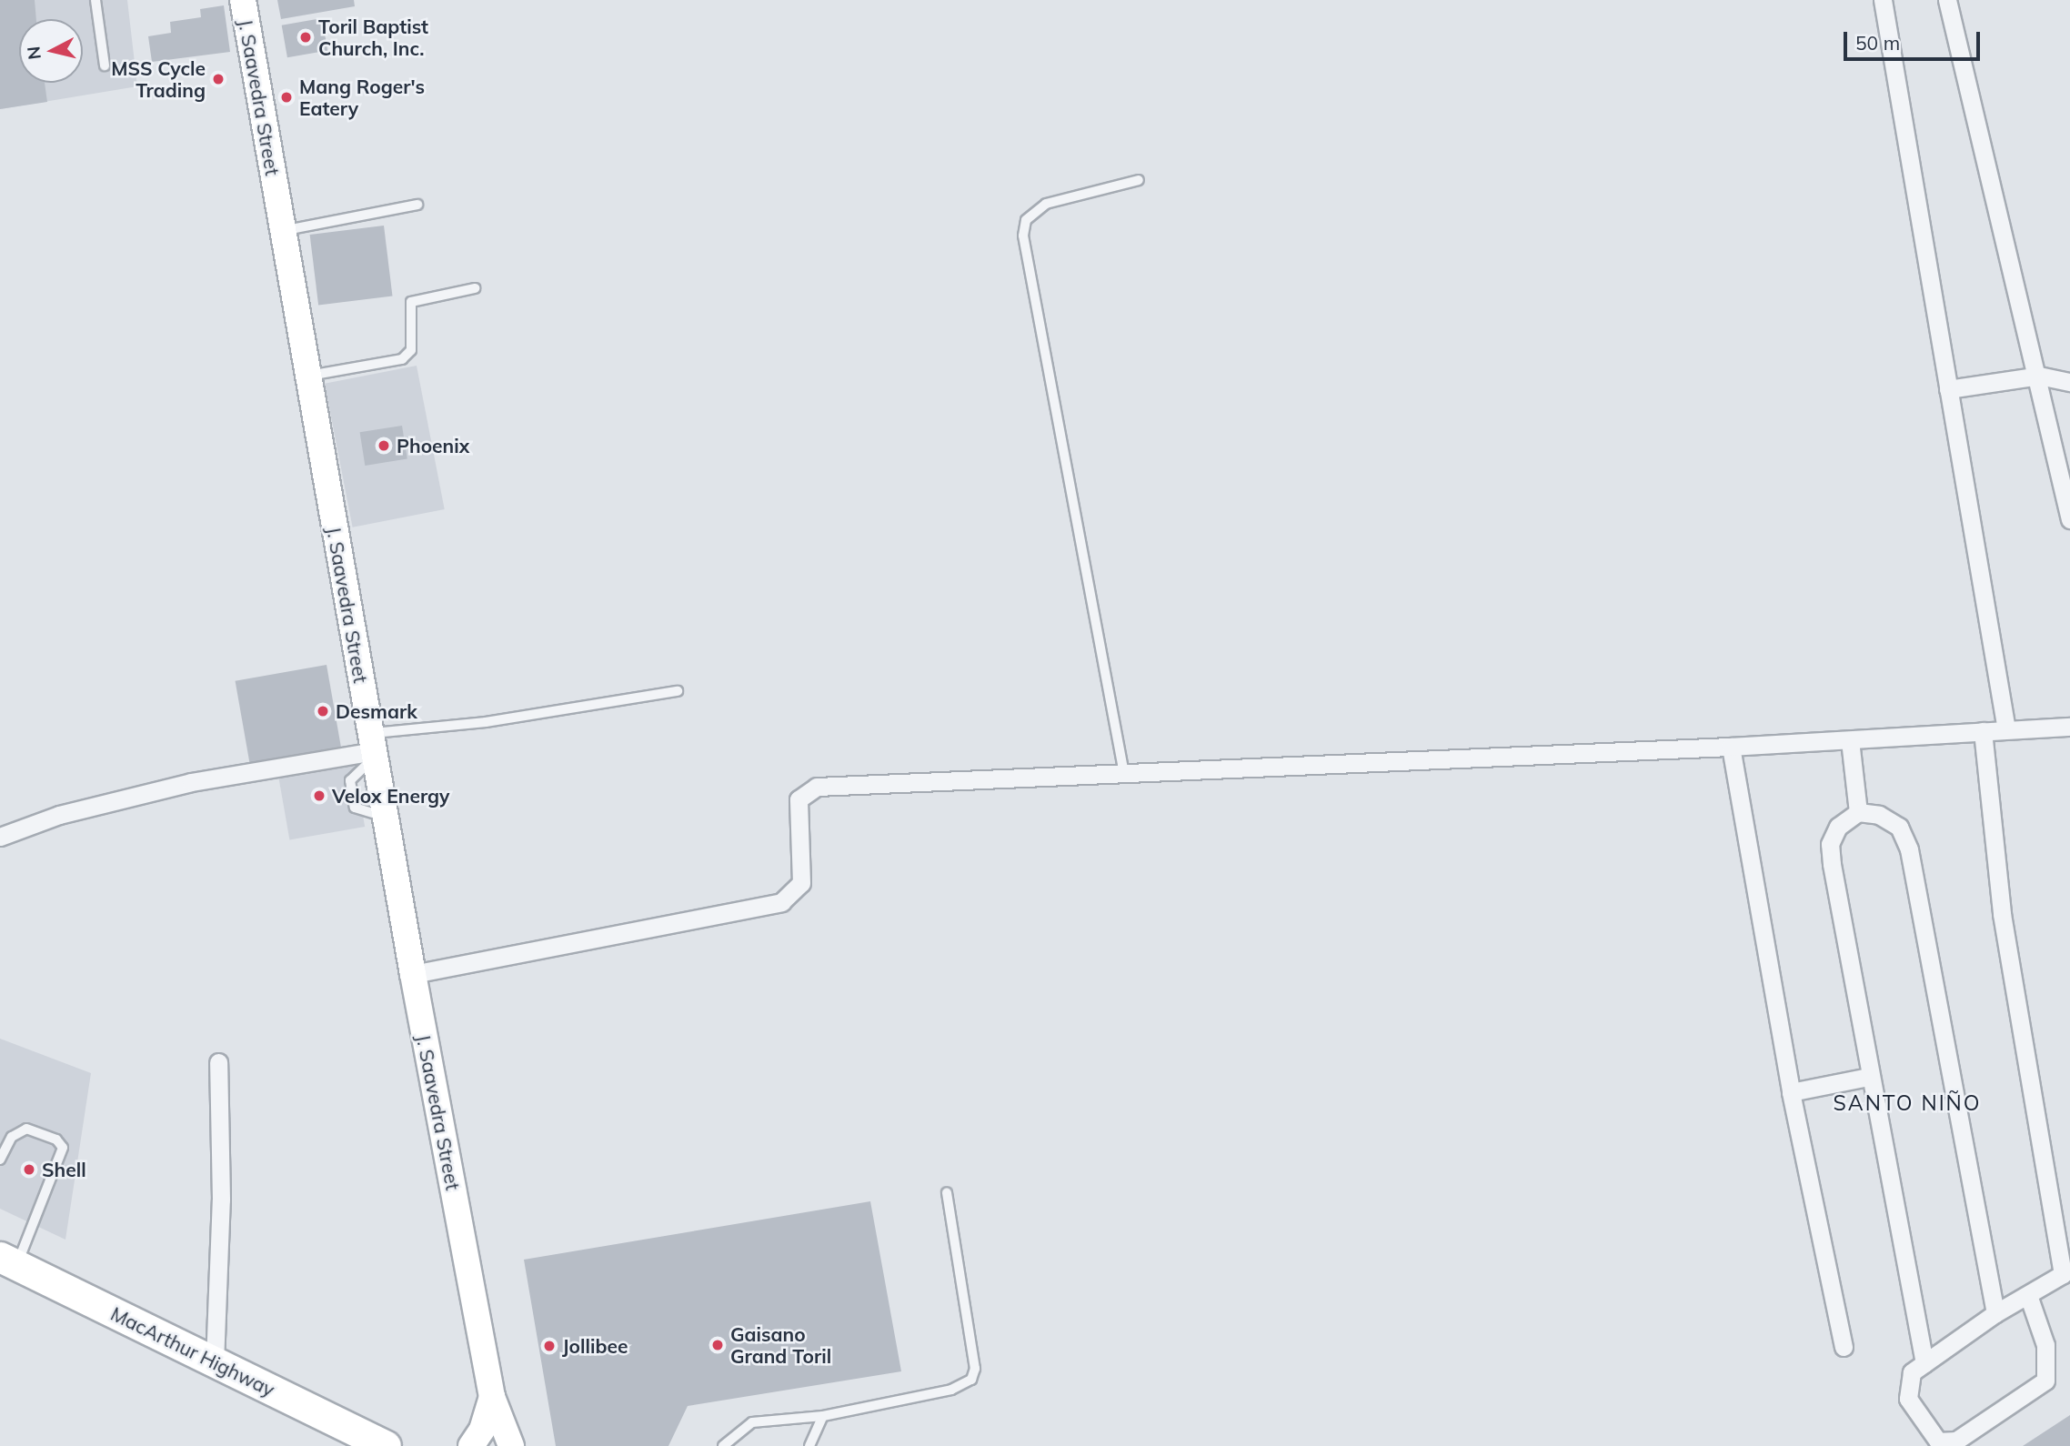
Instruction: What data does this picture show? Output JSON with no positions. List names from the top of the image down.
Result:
{
  "streets": {
    "highway": ["MacArthur Highway"],
    "main road": ["J. Saavedra Street"]
  },
  "districts": ["SANTO NIÑO"],
  "places": [
    "Toril Baptist Church, Inc.",
    "MSS Cycle Trading",
    "Mang Roger's Eatery",
    "Phoenix",
    "Desmark",
    "Velox Energy",
    "Shell",
    "Gaisano Grand Toril",
    "Jollibee"
  ],
  "scale_bar": "50 m",
  "north": "left"
}
